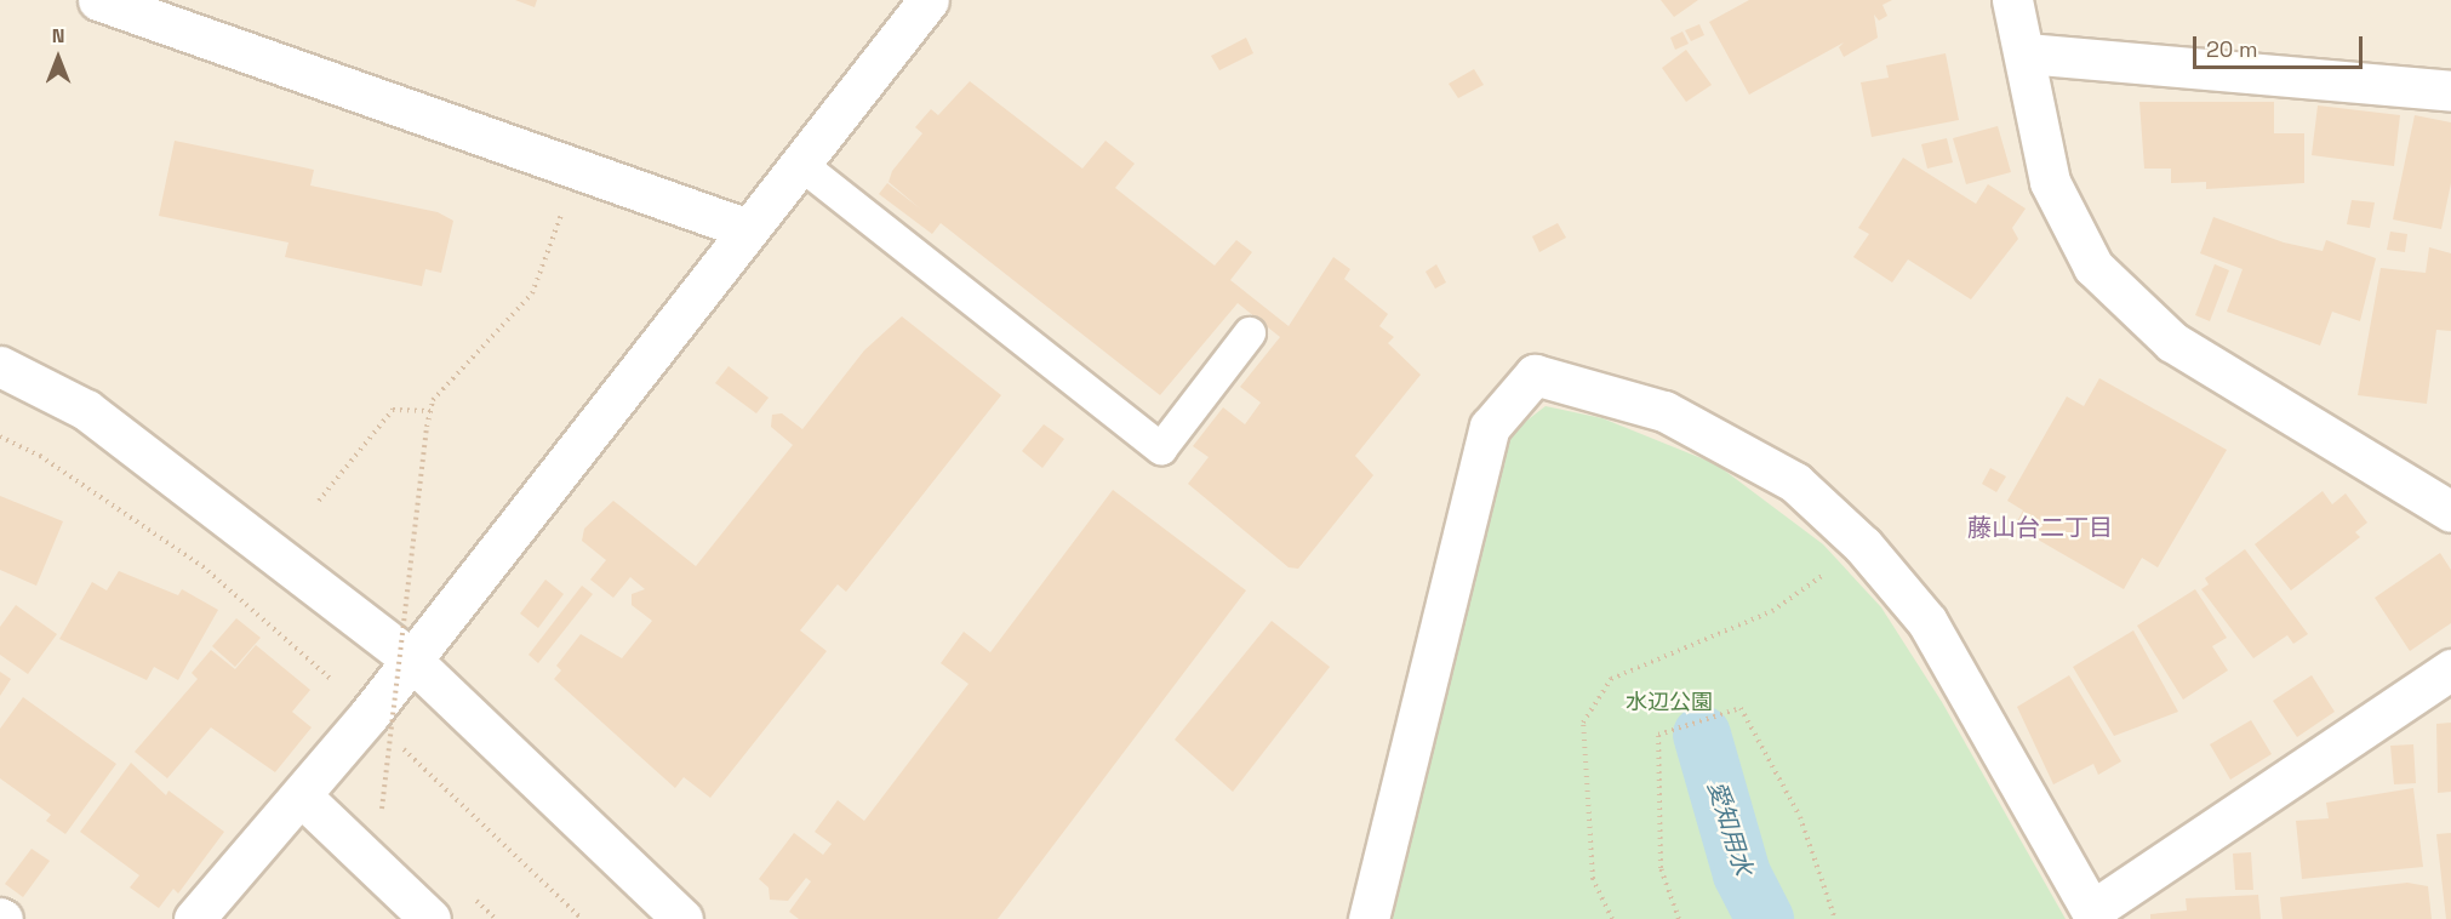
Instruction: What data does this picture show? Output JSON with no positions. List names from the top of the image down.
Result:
{
  "districts": ["藤山台二丁目"],
  "water": ["愛知用水"],
  "parks": ["水辺公園"],
  "scale_bar": "20 m",
  "north": "top"
}
